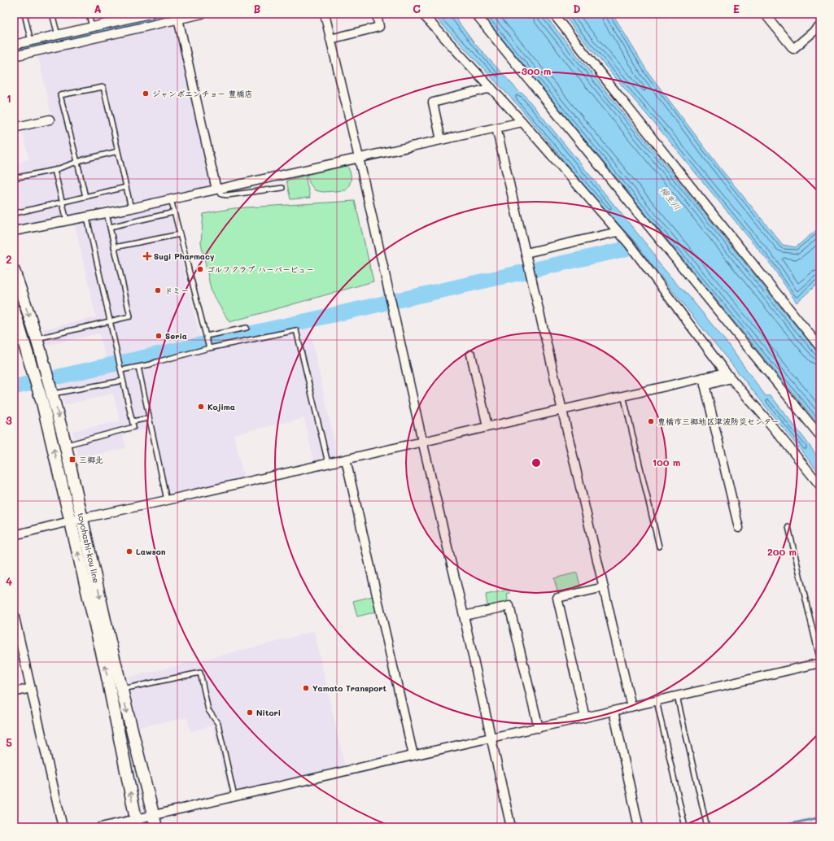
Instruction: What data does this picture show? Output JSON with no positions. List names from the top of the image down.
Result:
{
  "streets": {
    "main road": ["toyohashi-kou line"]
  },
  "water": ["柳生川"],
  "places": {
    "other": [
      "ジャンボエンチョー 豊橋店",
      "ゴルフクラブ ハーバービュー",
      "ドミー",
      "Seria",
      "Kojima",
      "豊橋市三郷地区津波防災センター",
      "Lawson",
      "Yamato Transport",
      "Nitori"
    ],
    "health": ["Sugi Pharmacy"],
    "transit": ["三郷北"]
  },
  "grid": {
    "columns": [
      "A",
      "B",
      "C",
      "D",
      "E"
    ],
    "rows": [
      "1",
      "2",
      "3",
      "4",
      "5"
    ]
  },
  "rings": ["300 m", "100 m", "200 m"]
}
